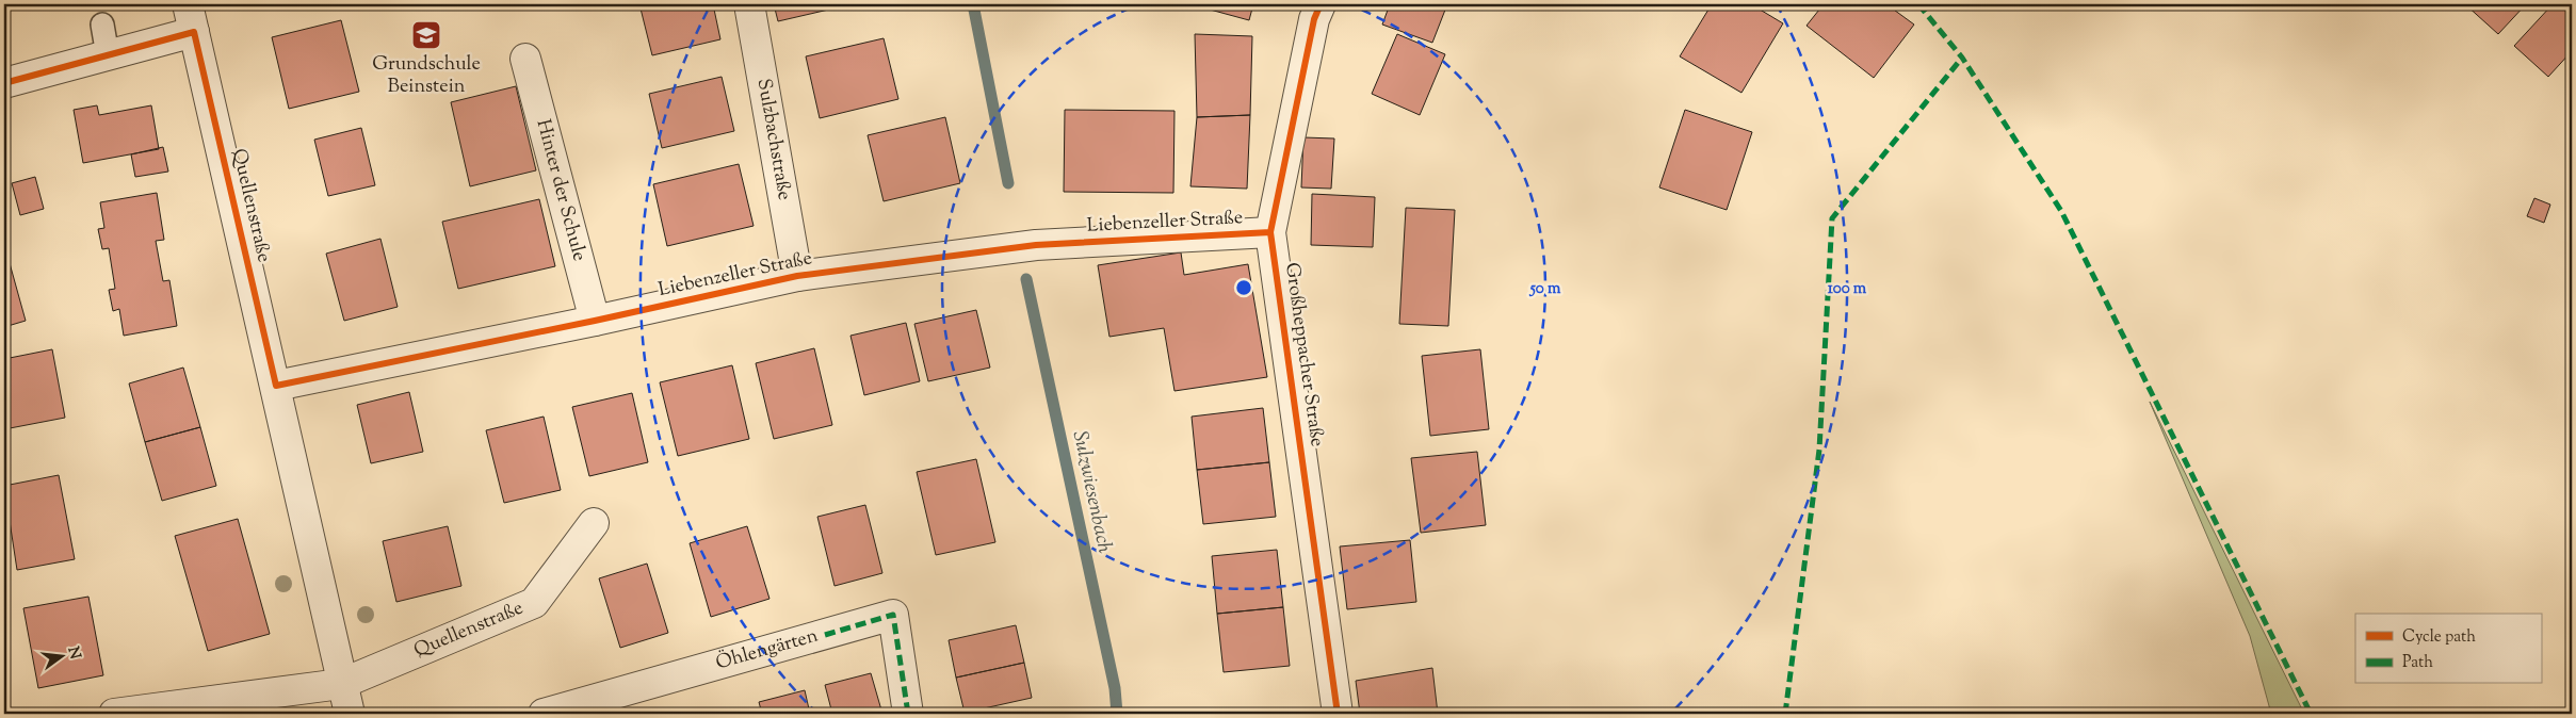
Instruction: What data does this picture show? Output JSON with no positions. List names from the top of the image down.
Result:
{
  "streets": {
    "street": [
      "Sulzbachstraße",
      "Hinter der Schule",
      "Quellenstraße",
      "Liebenzeller Straße",
      "Großheppacher Straße",
      "Öhlengärten"
    ]
  },
  "crossings": [
    ["Sulzbachstraße", "Liebenzeller Straße"],
    ["Hinter der Schule", "Liebenzeller Straße"],
    ["Quellenstraße", "Liebenzeller Straße"],
    ["Liebenzeller Straße", "Großheppacher Straße"]
  ],
  "water": ["Sulzwiesenbach"],
  "places": {
    "school or university": ["Grundschule Beinstein"]
  },
  "legend": ["Cycle path", "Path"],
  "north": "right",
  "rings": ["50 m", "100 m"]
}
